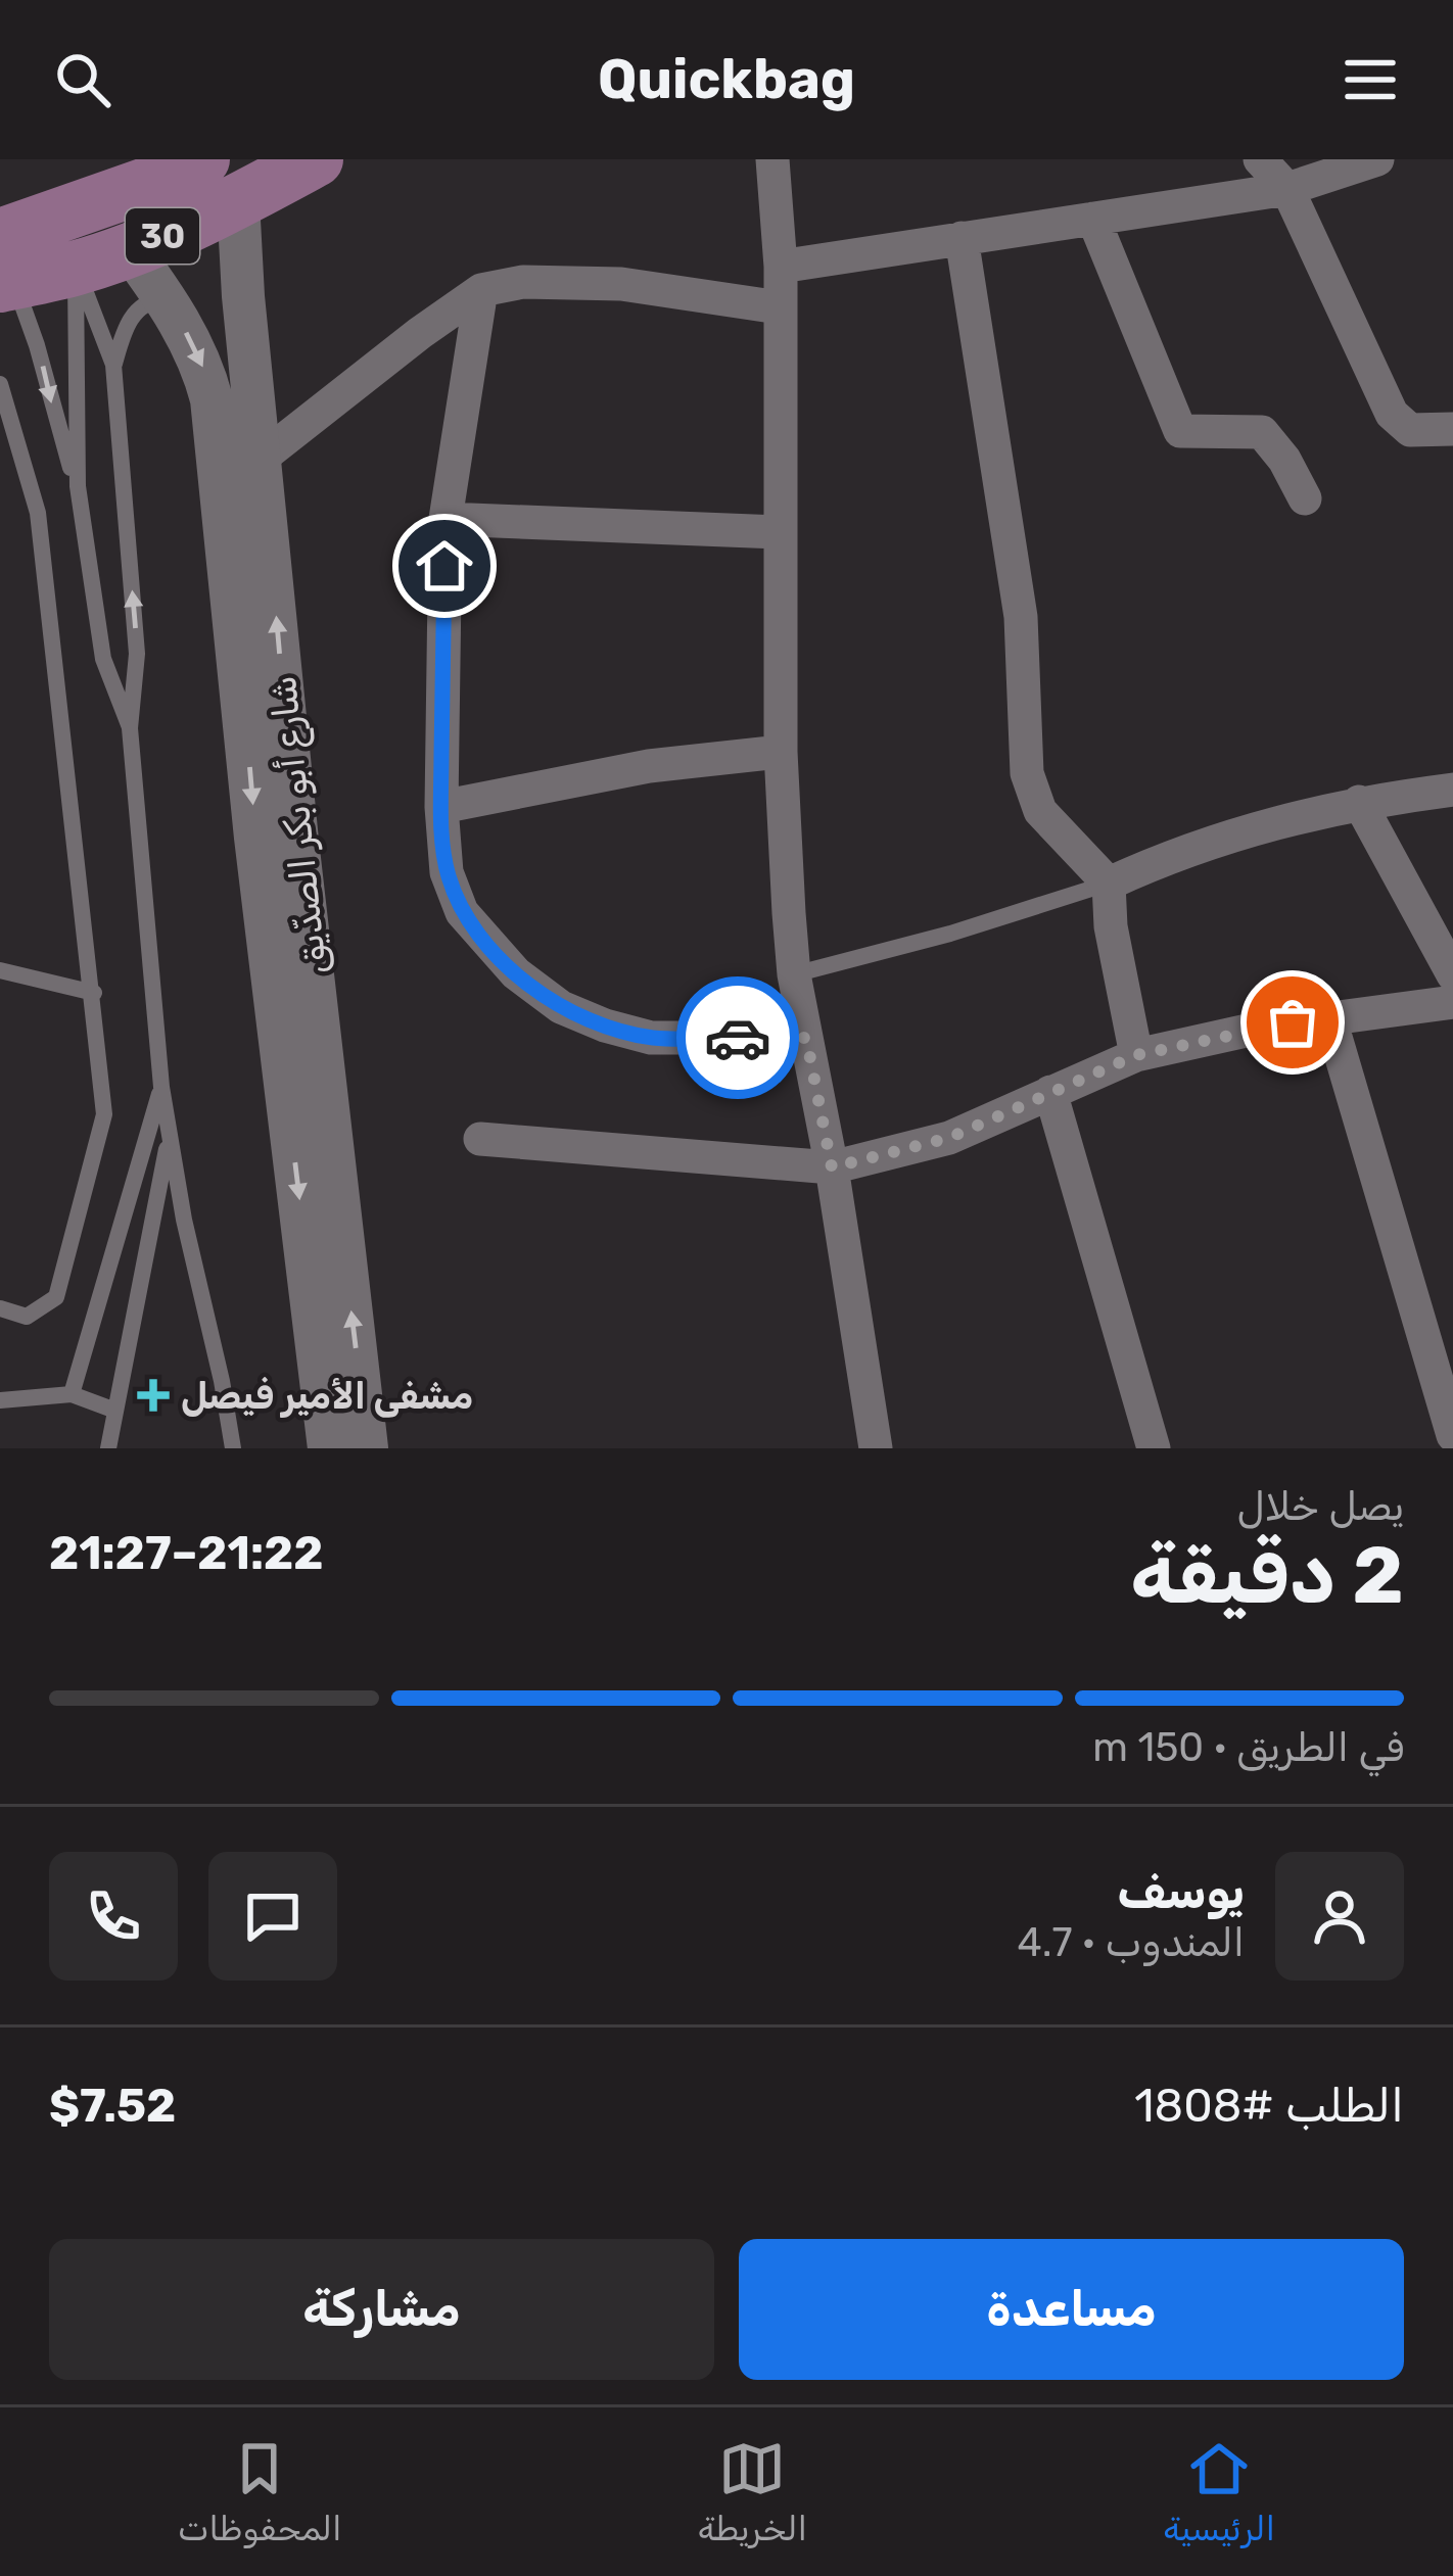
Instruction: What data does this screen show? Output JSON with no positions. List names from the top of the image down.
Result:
{
  "streets": {
    "main road": ["30"],
    "street": ["شارع أبو بكر الصدّيق"]
  },
  "crossings": [
    ["30", "شارع أبو بكر الصدّيق"]
  ],
  "places": {
    "health": ["مشفى الأمير فيصل"]
  },
  "page": {
    "header": "Quickbag",
    "heading": ["2 دقيقة", "يصل خلال", "21:22–21:27"],
    "panel": [
      "يوسف",
      "المندوب · 4.7",
      "الطلب #1808",
      "$7.52"
    ],
    "bar": "في الطريق · 150 m",
    "buttons": ["مساعدة", "مشاركة"],
    "tabs": ["الرئيسية", "الخريطة", "المحفوظات"]
  }
}
